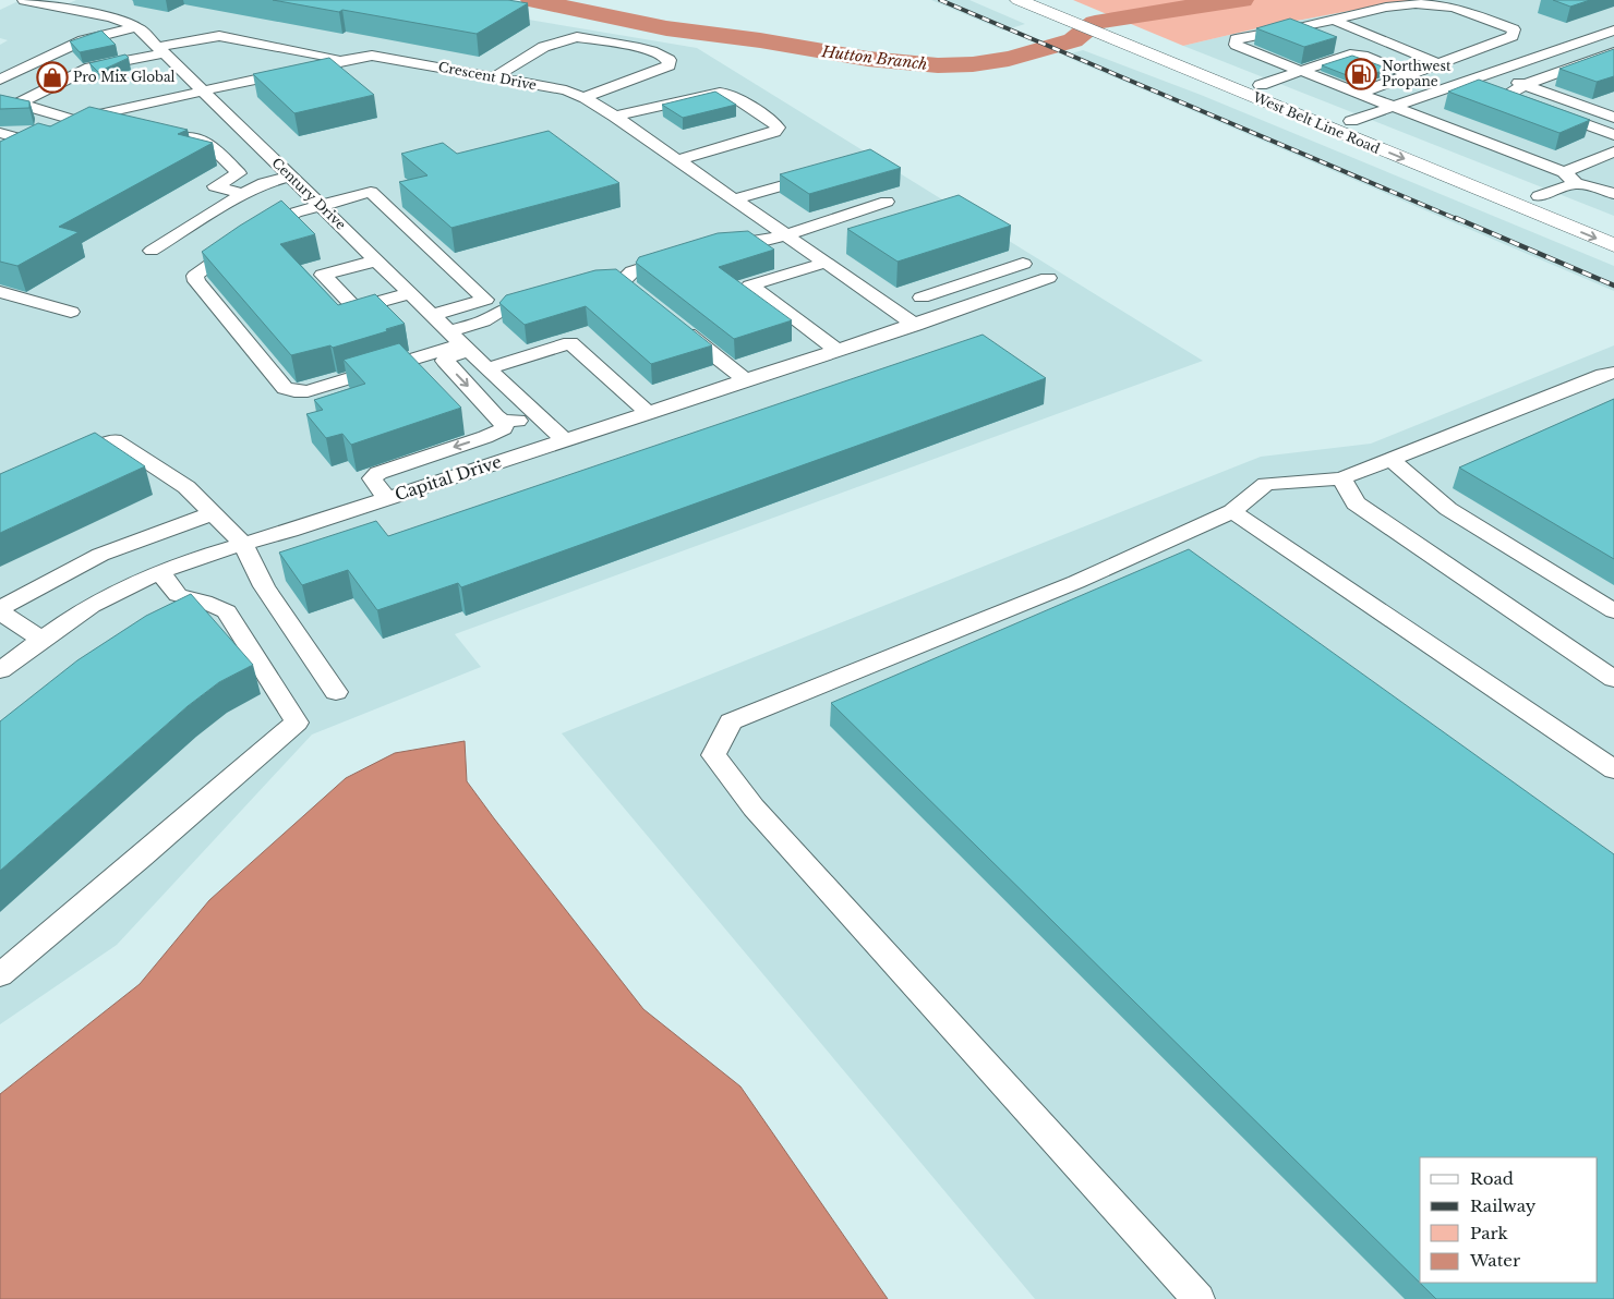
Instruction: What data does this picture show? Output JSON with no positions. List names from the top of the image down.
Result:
{
  "streets": {
    "main road": ["West Belt Line Road"],
    "street": ["Crescent Drive", "Century Drive", "Capital Drive"]
  },
  "crossings": [
    ["Crescent Drive", "Century Drive"],
    ["Crescent Drive", "Capital Drive"],
    ["Century Drive", "Capital Drive"]
  ],
  "water": ["Hutton Branch"],
  "places": {
    "fuel station": ["Northwest Propane"],
    "shop": ["Pro Mix Global"]
  },
  "legend": [
    "Road",
    "Railway",
    "Park",
    "Water"
  ]
}
